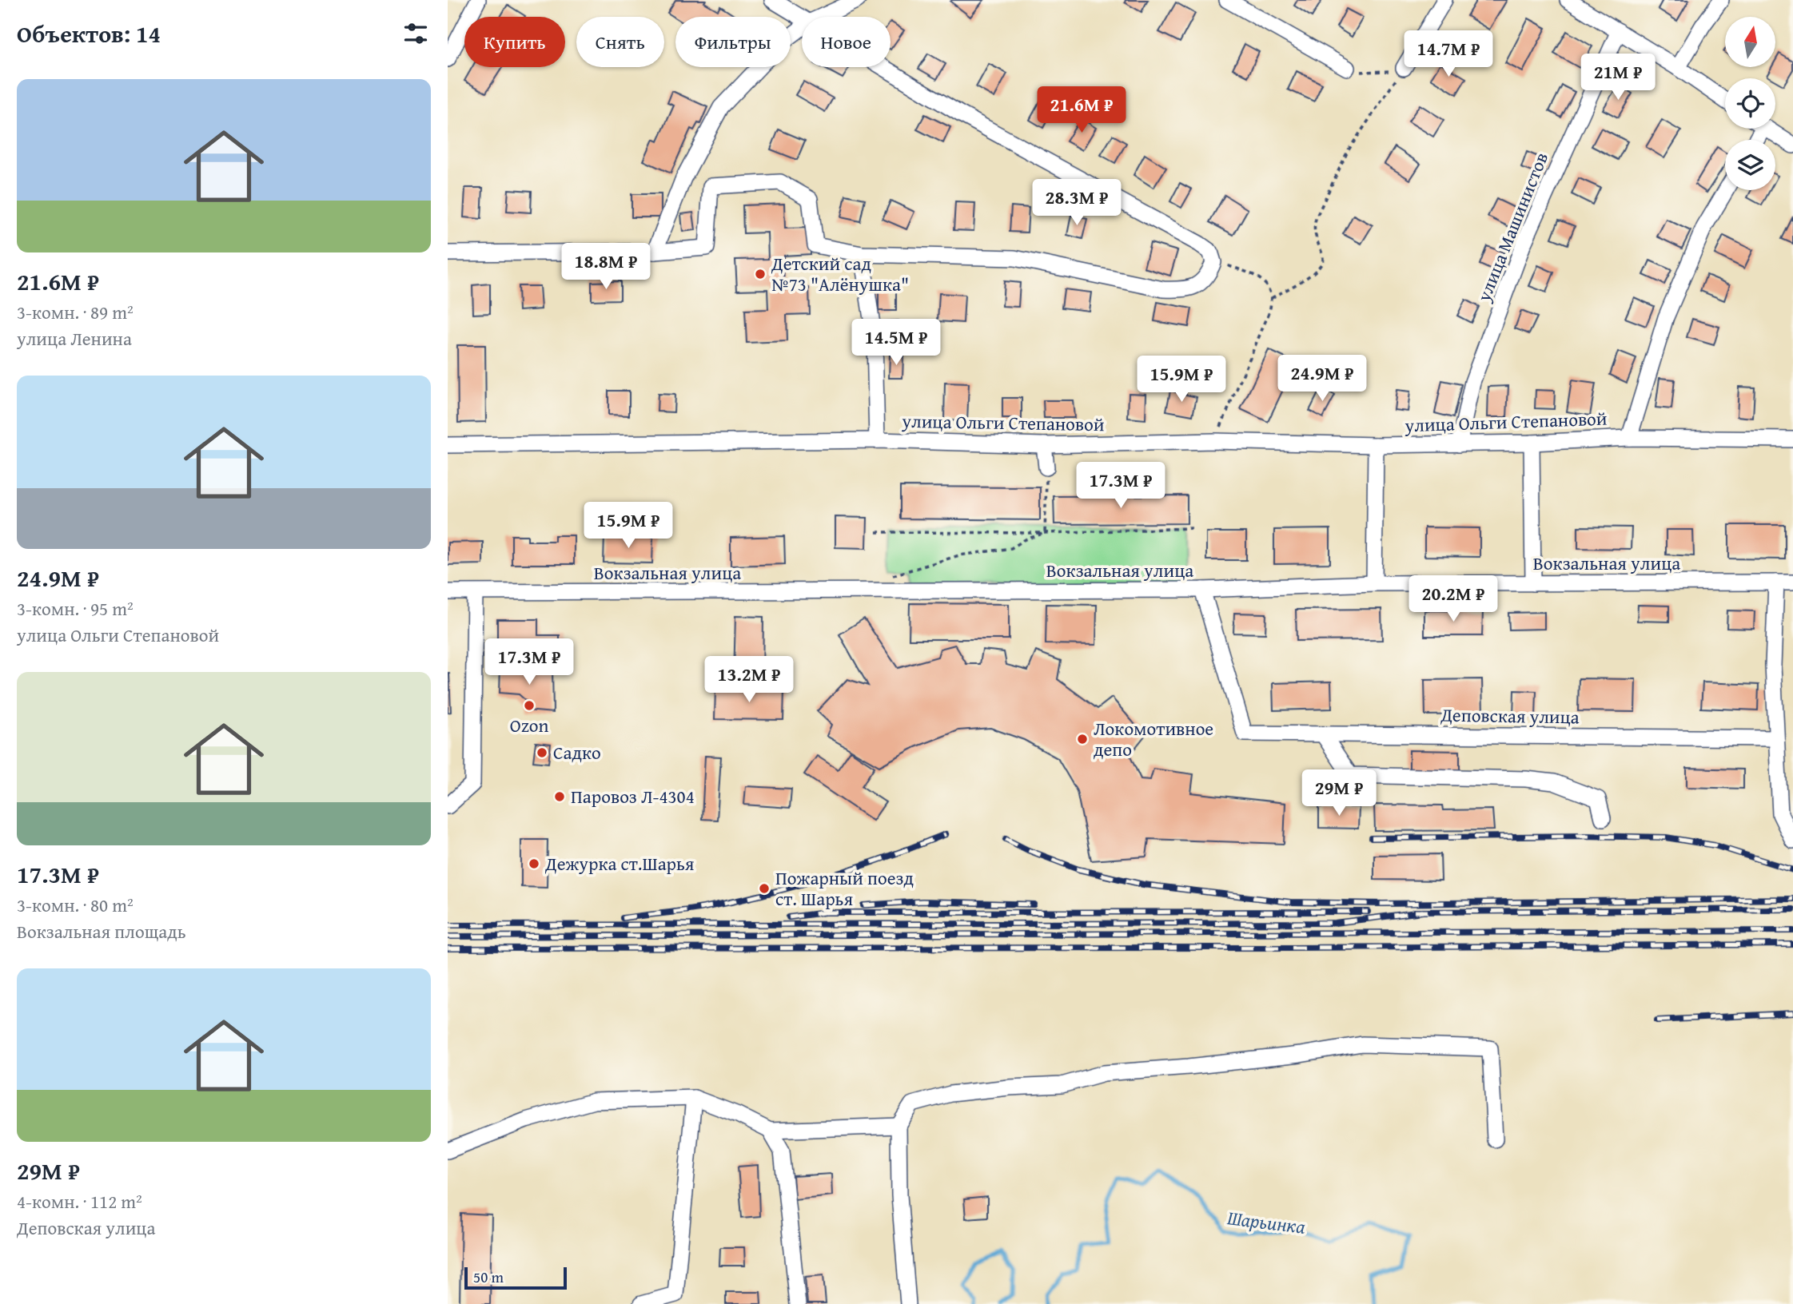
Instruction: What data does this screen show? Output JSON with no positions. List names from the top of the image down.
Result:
{
  "streets": {
    "street": [
      "улица Машинистов",
      "улица Ольги Степановой",
      "Вокзальная улица",
      "Деповская улица"
    ]
  },
  "crossings": [
    ["улица Машинистов", "улица Ольги Степановой"],
    ["Вокзальная улица", "Деповская улица"]
  ],
  "water": ["Шарьинка"],
  "places": [
    "Детский сад №73 \"Алёнушка\"",
    "Ozon",
    "Локомотивное депо",
    "Садко",
    "Паровоз Л-4304",
    "Дежурка ст.Шарья",
    "Пожарный поезд ст. Шарья"
  ],
  "scale_bar": "50 m",
  "north": "top",
  "page": {
    "heading": "Объектов: 14",
    "chip": [
      "Купить",
      "Снять",
      "Фильтры",
      "Новое"
    ],
    "price": [
      "14.7M ₽",
      "21M ₽",
      "21.6M ₽",
      "28.3M ₽",
      "18.8M ₽",
      "14.5M ₽",
      "24.9M ₽",
      "15.9M ₽",
      "17.3M ₽",
      "15.9M ₽",
      "20.2M ₽",
      "17.3M ₽",
      "13.2M ₽",
      "29M ₽"
    ],
    "list": [
      {
        "name": "21.6M ₽",
        "note": "3-комн. · 89 m² · улица Ленина"
      },
      {
        "name": "24.9M ₽",
        "note": "3-комн. · 95 m² · улица Ольги Степановой"
      },
      {
        "name": "17.3M ₽",
        "note": "3-комн. · 80 m² · Вокзальная площадь"
      },
      {
        "name": "29M ₽",
        "note": "4-комн. · 112 m² · Деповская улица"
      }
    ],
    "scale": "50 m"
  }
}
